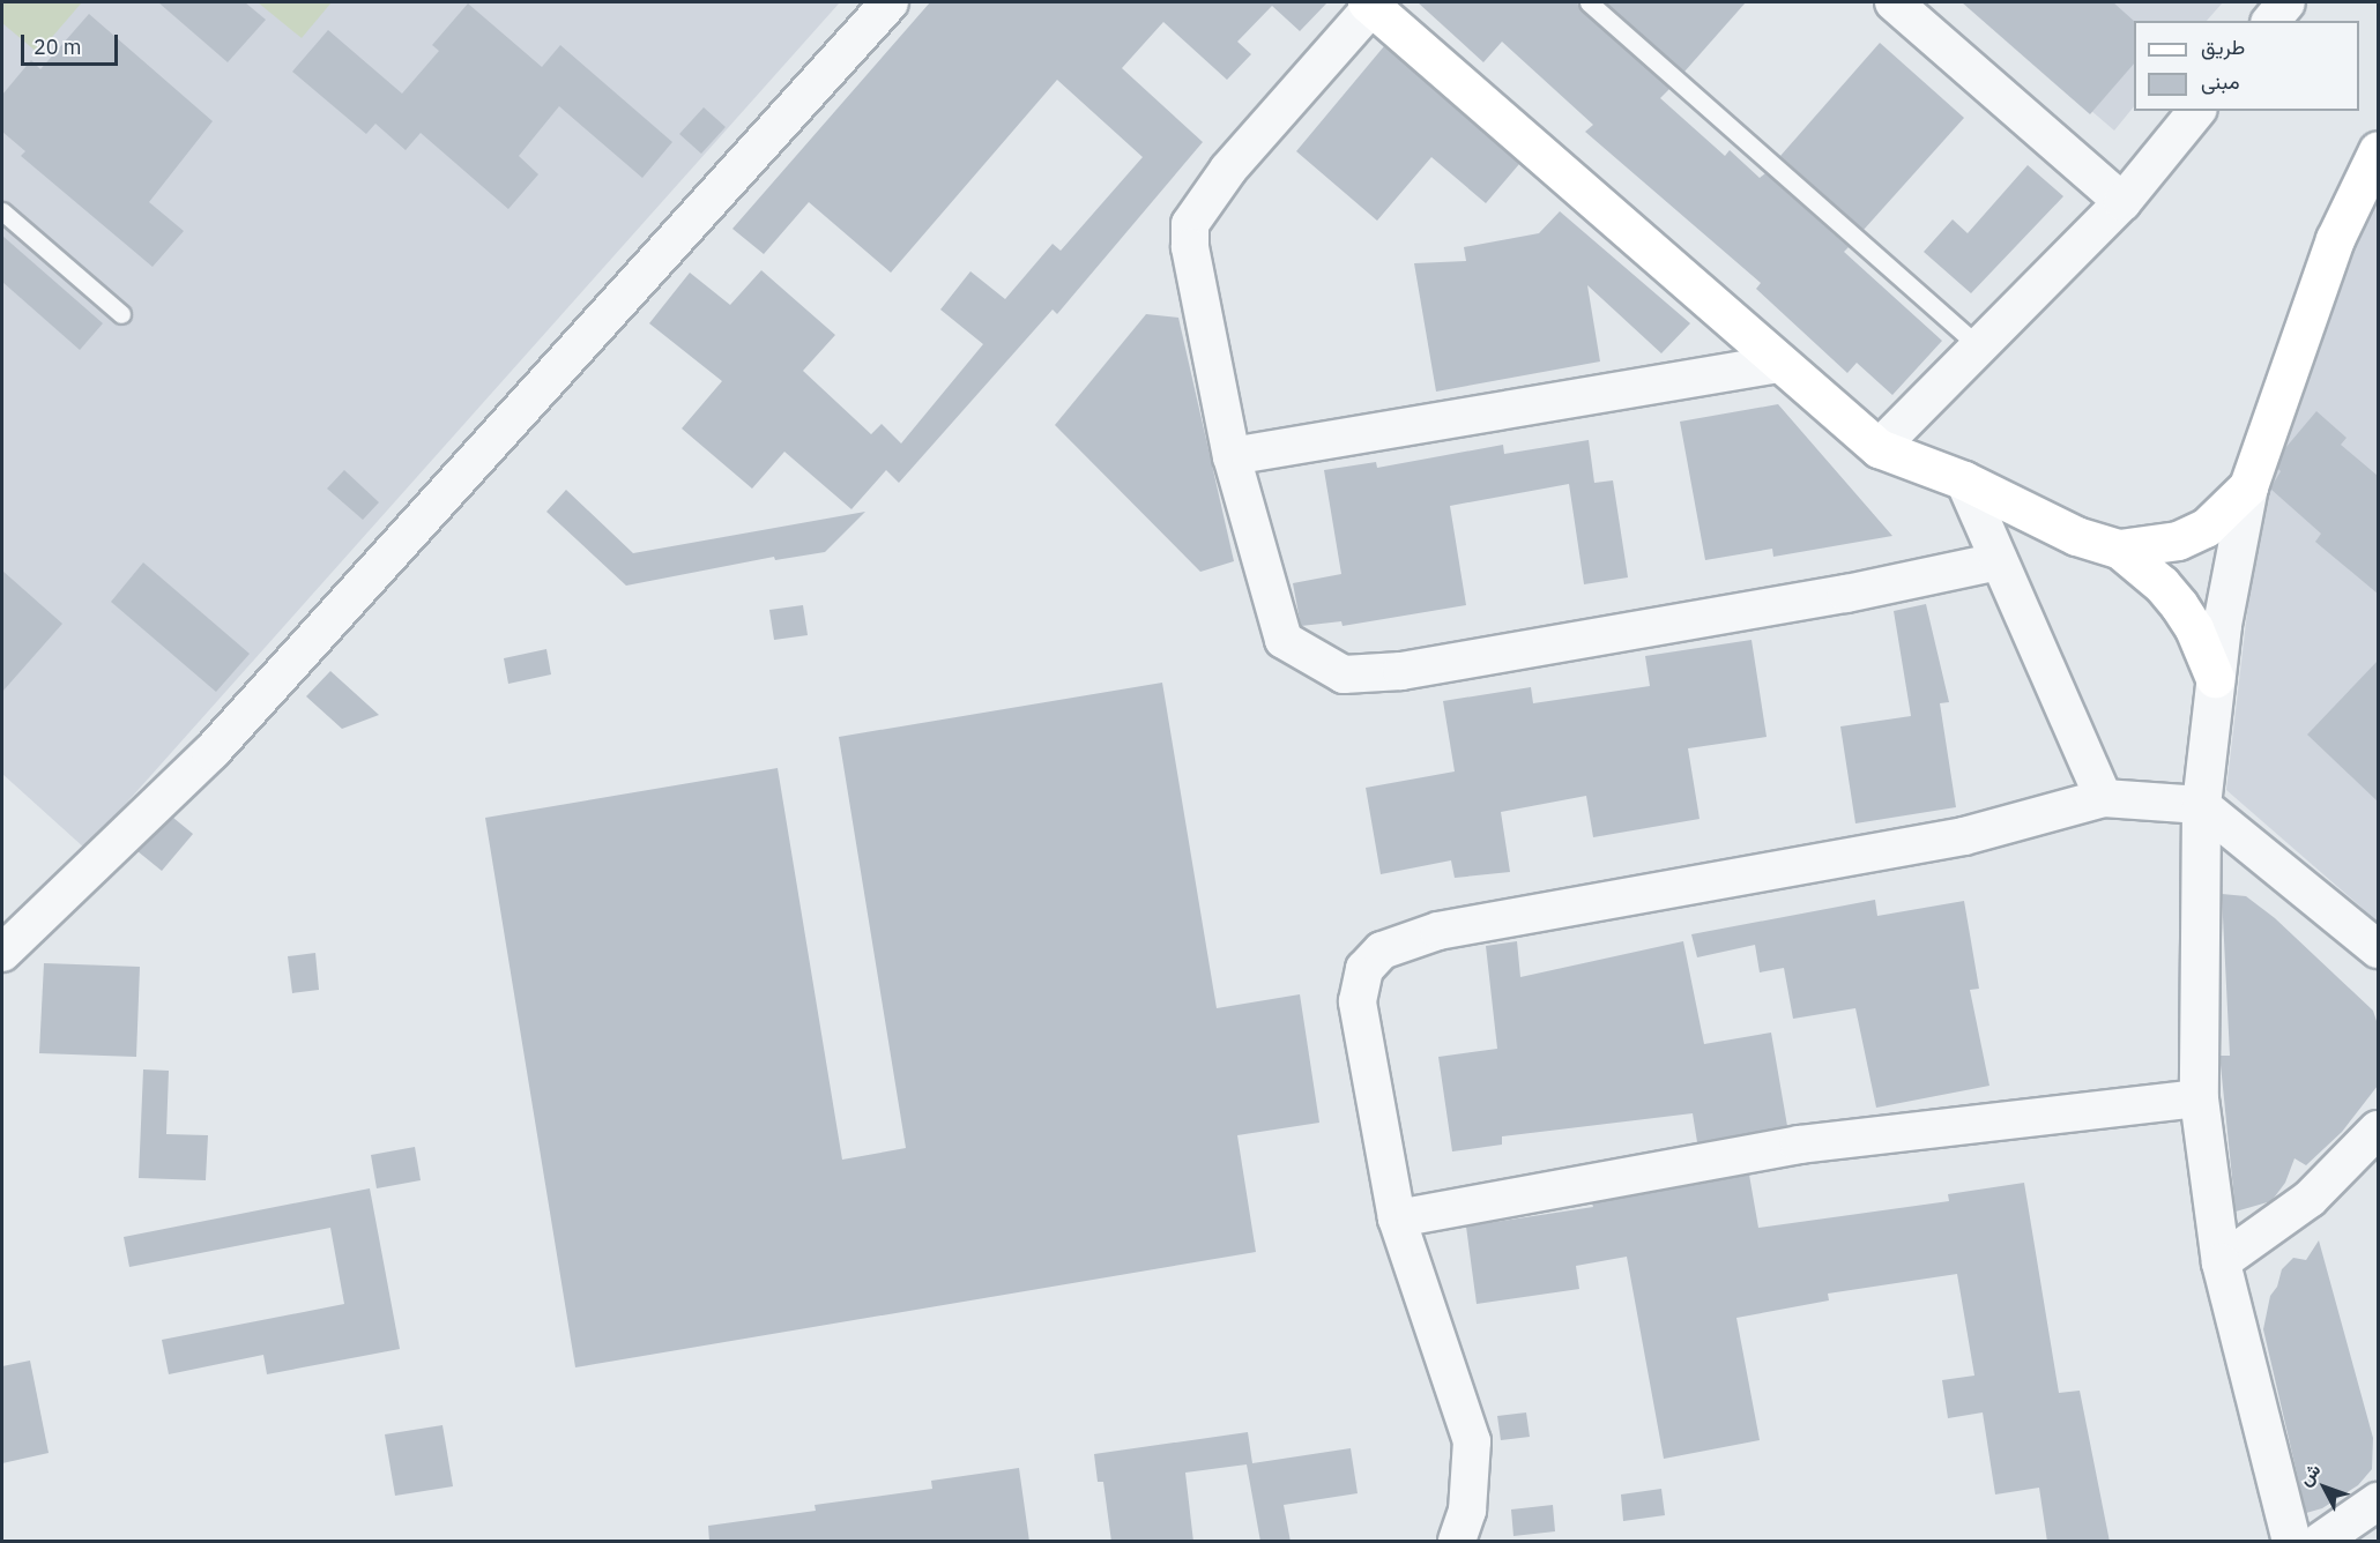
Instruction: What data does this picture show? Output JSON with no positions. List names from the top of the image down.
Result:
{
  "legend": ["طريق", "مبنى"],
  "scale_bar": "20 m",
  "north": "top left"
}
